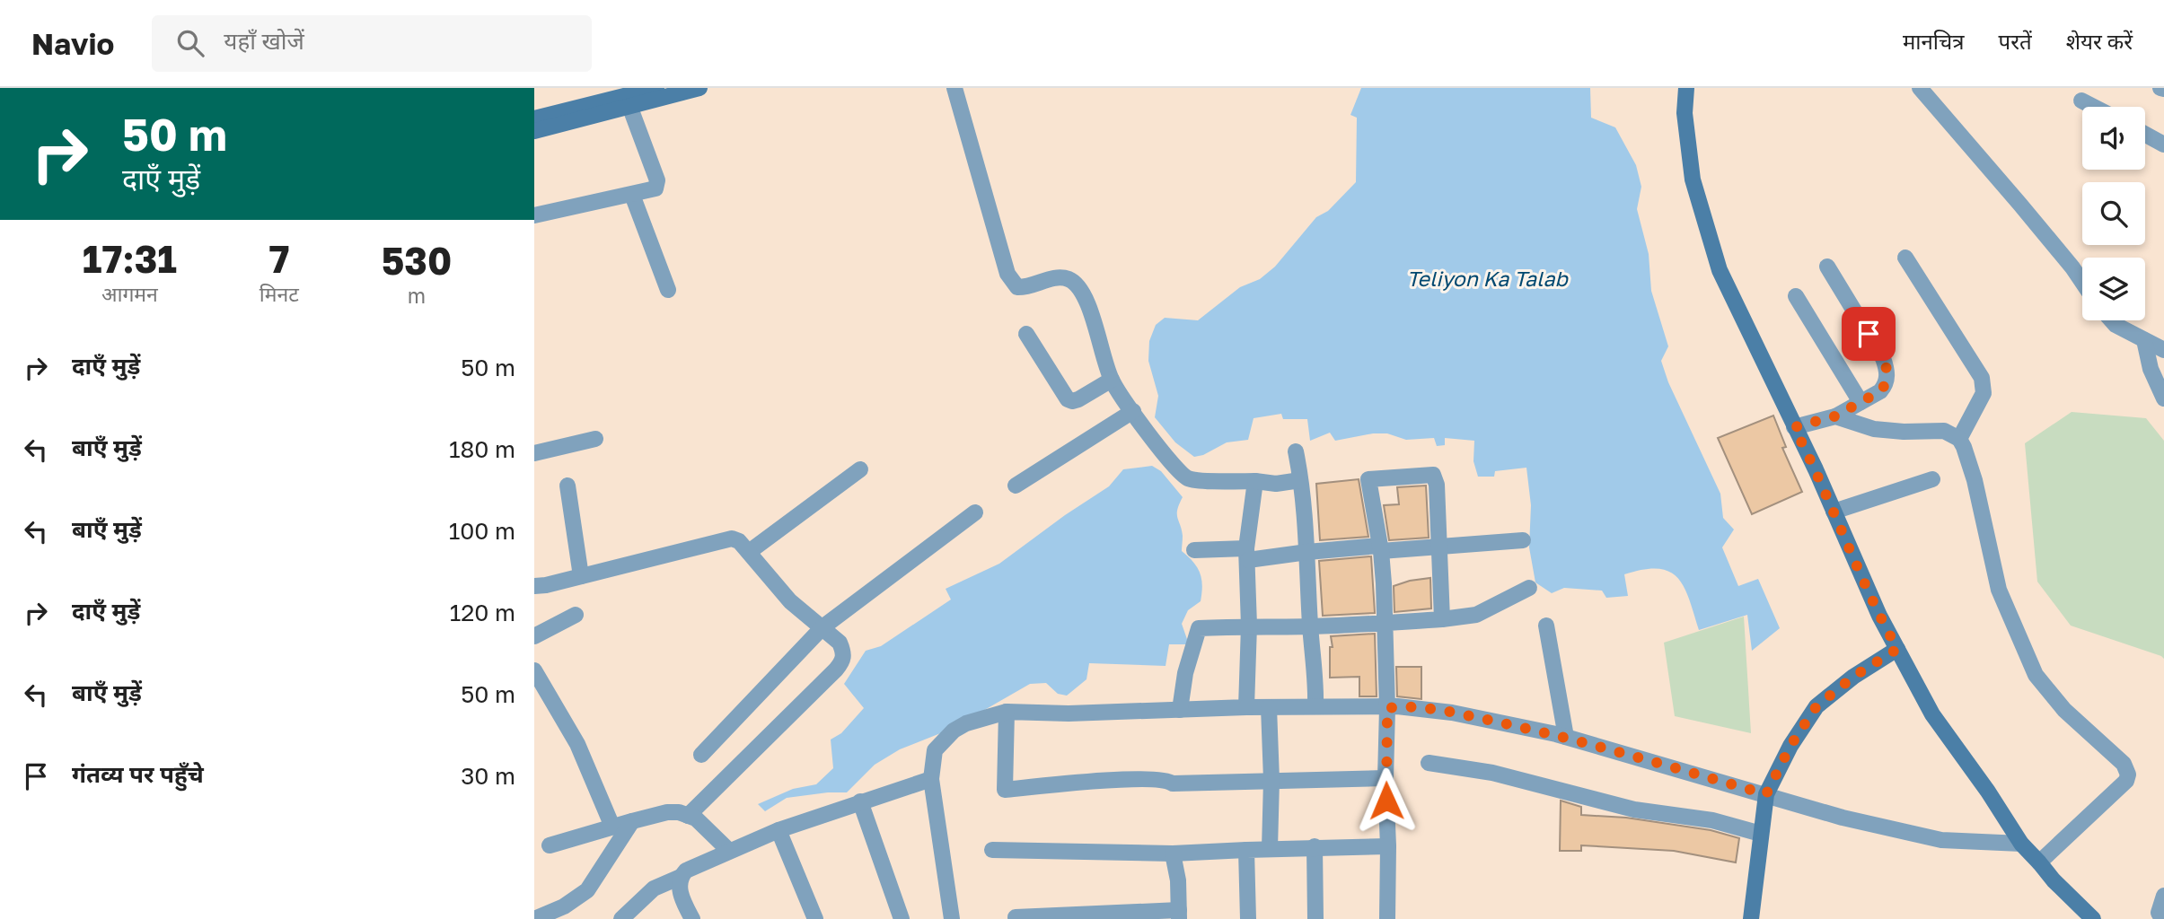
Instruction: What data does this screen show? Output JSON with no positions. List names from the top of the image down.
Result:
{
  "water": ["Teliyon Ka Talab"],
  "page": {
    "header": "Navio",
    "search": "यहाँ खोजें",
    "nav": ["मानचित्र", "परतें", "शेयर करें"],
    "turn": ["50 m", "दाएँ मुड़ें"],
    "eta": [
      "17:31",
      "आगमन",
      "7",
      "मिनट",
      "530",
      "m"
    ],
    "list": [
      {
        "name": "दाएँ मुड़ें",
        "value": "50 m"
      },
      {
        "name": "बाएँ मुड़ें",
        "value": "180 m"
      },
      {
        "name": "बाएँ मुड़ें",
        "value": "100 m"
      },
      {
        "name": "दाएँ मुड़ें",
        "value": "120 m"
      },
      {
        "name": "बाएँ मुड़ें",
        "value": "50 m"
      },
      {
        "name": "गंतव्य पर पहुँचे",
        "value": "30 m"
      }
    ]
  }
}
